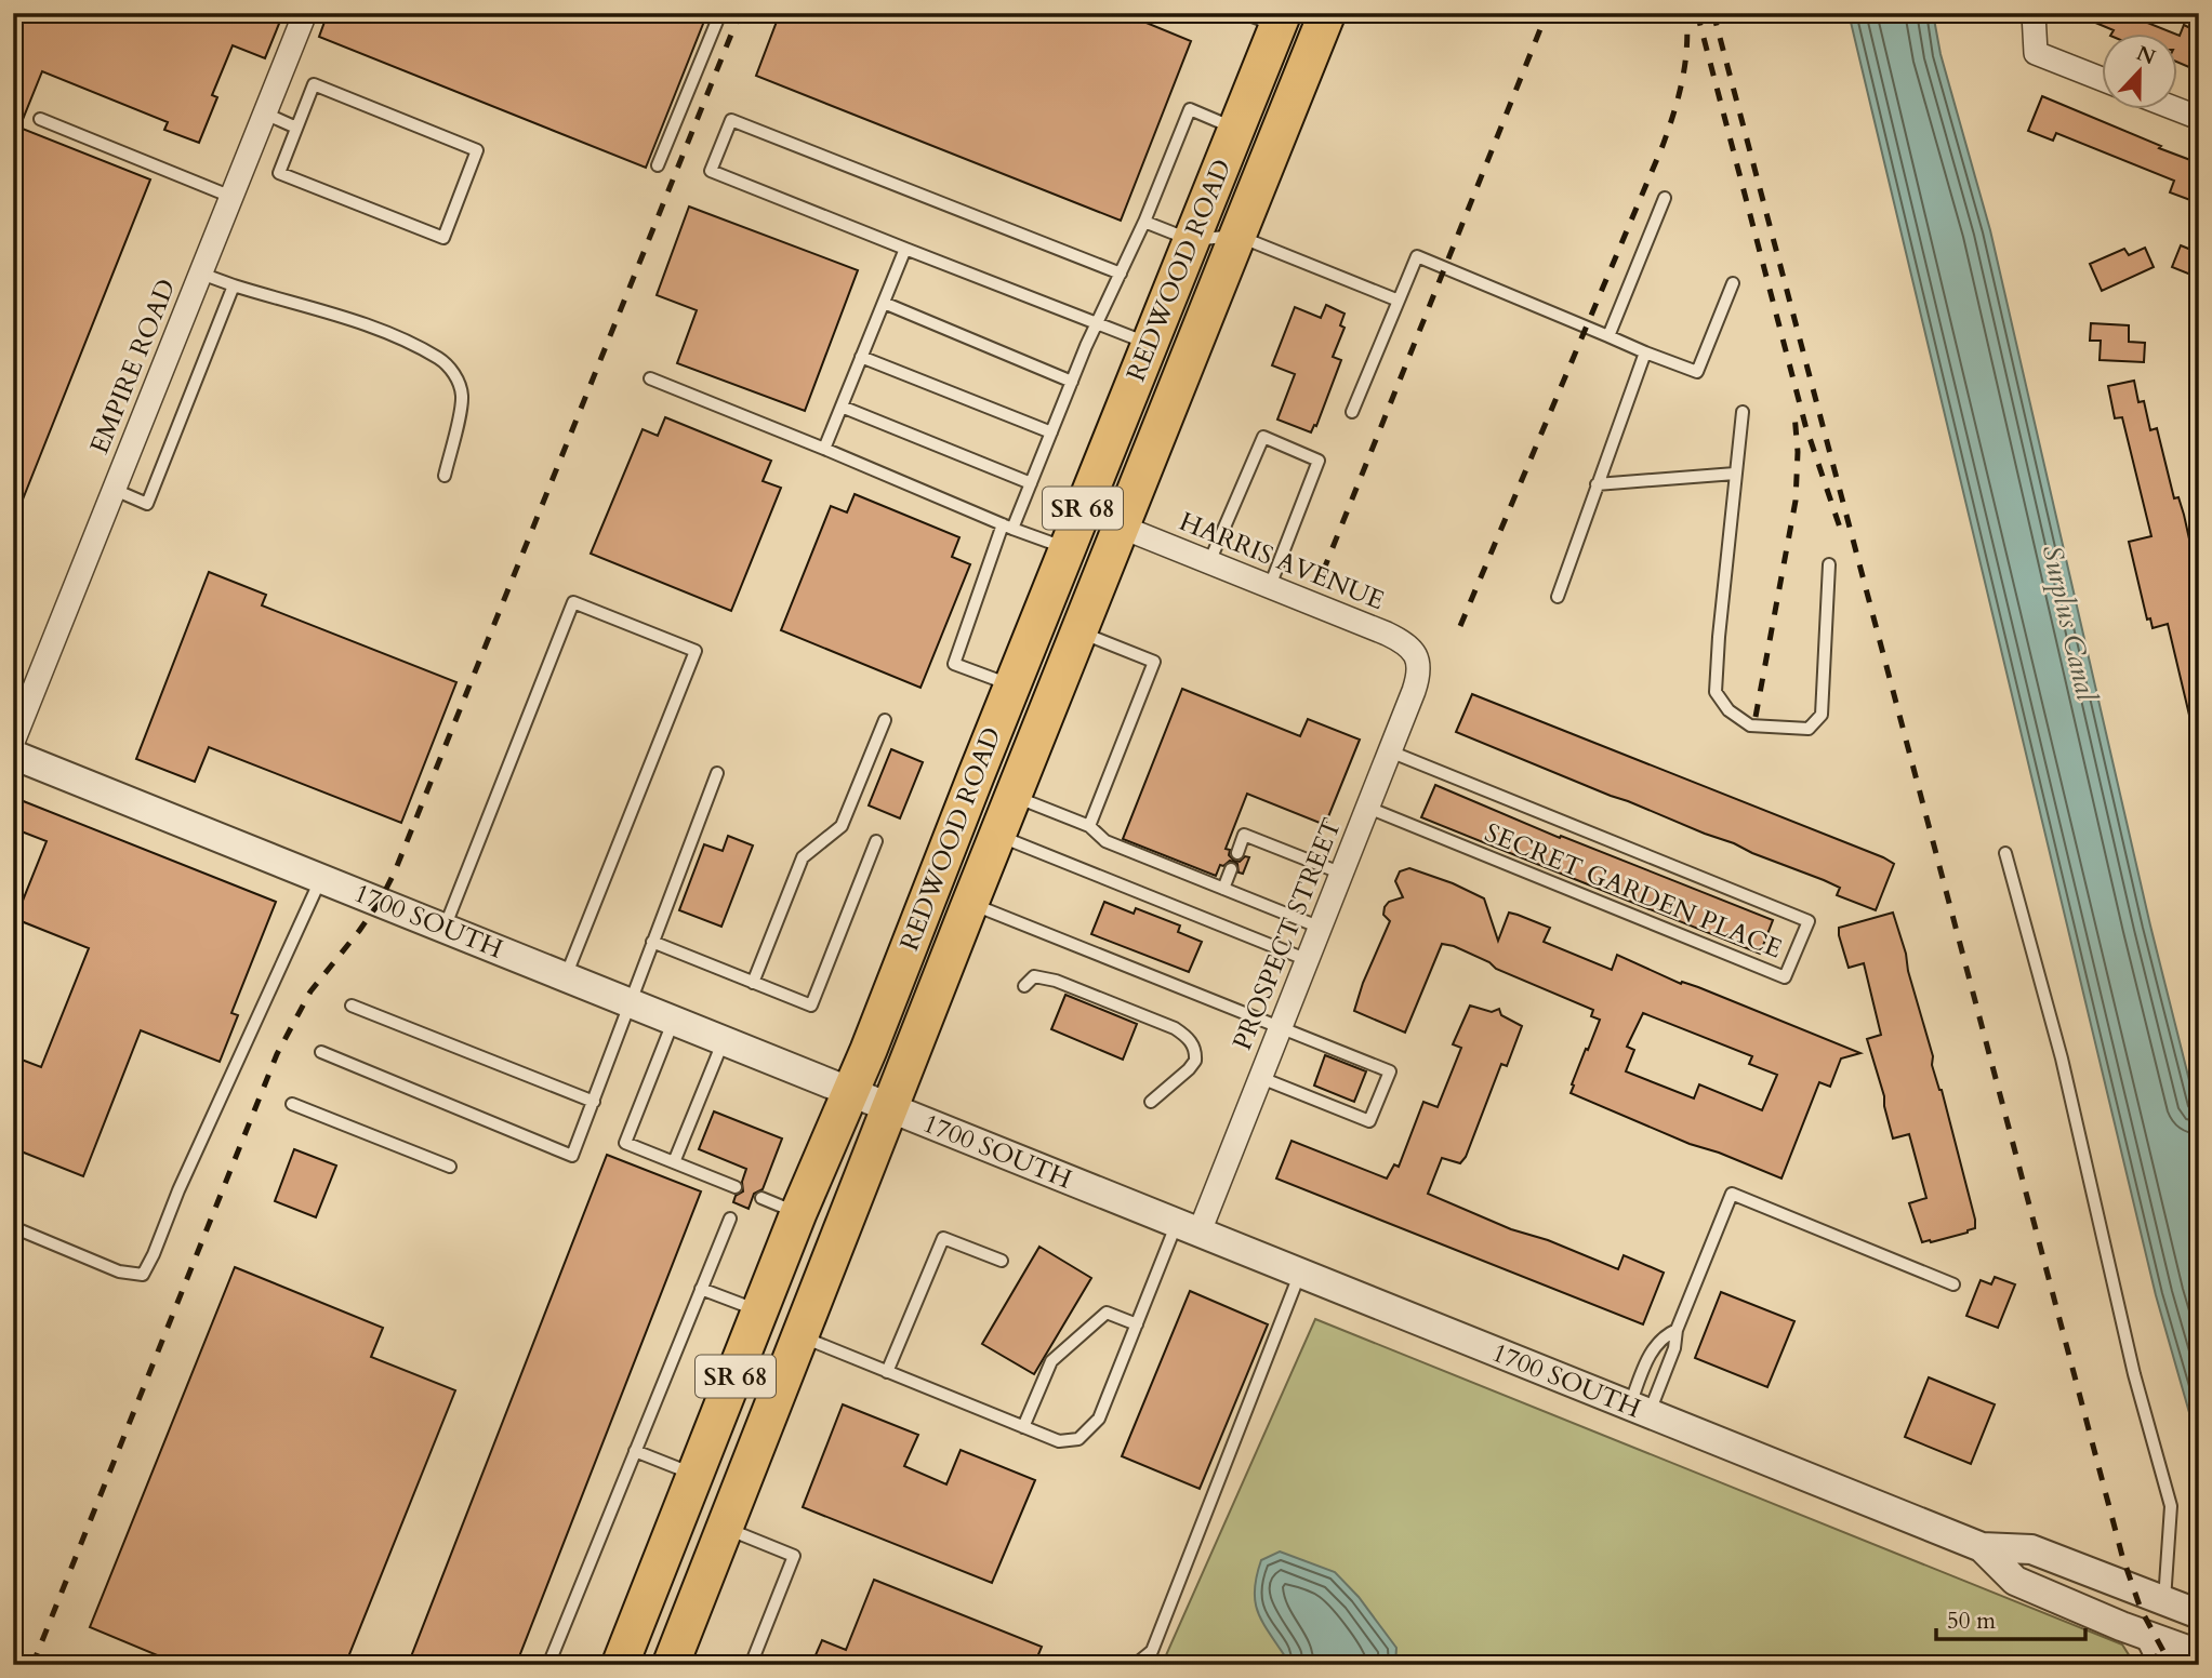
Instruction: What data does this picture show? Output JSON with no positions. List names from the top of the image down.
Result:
{
  "streets": {
    "main road": ["REDWOOD ROAD", "SR 68"],
    "street": [
      "EMPIRE ROAD",
      "HARRIS AVENUE",
      "1700 SOUTH",
      "PROSPECT STREET"
    ],
    "lane": ["SECRET GARDEN PLACE"]
  },
  "crossings": [
    ["REDWOOD ROAD", "HARRIS AVENUE"],
    ["REDWOOD ROAD", "1700 SOUTH"],
    ["HARRIS AVENUE", "PROSPECT STREET"],
    ["SECRET GARDEN PLACE", "PROSPECT STREET"],
    ["1700 SOUTH", "PROSPECT STREET"]
  ],
  "water": ["Surplus Canal"],
  "scale_bar": "50 m",
  "north": "top"
}
